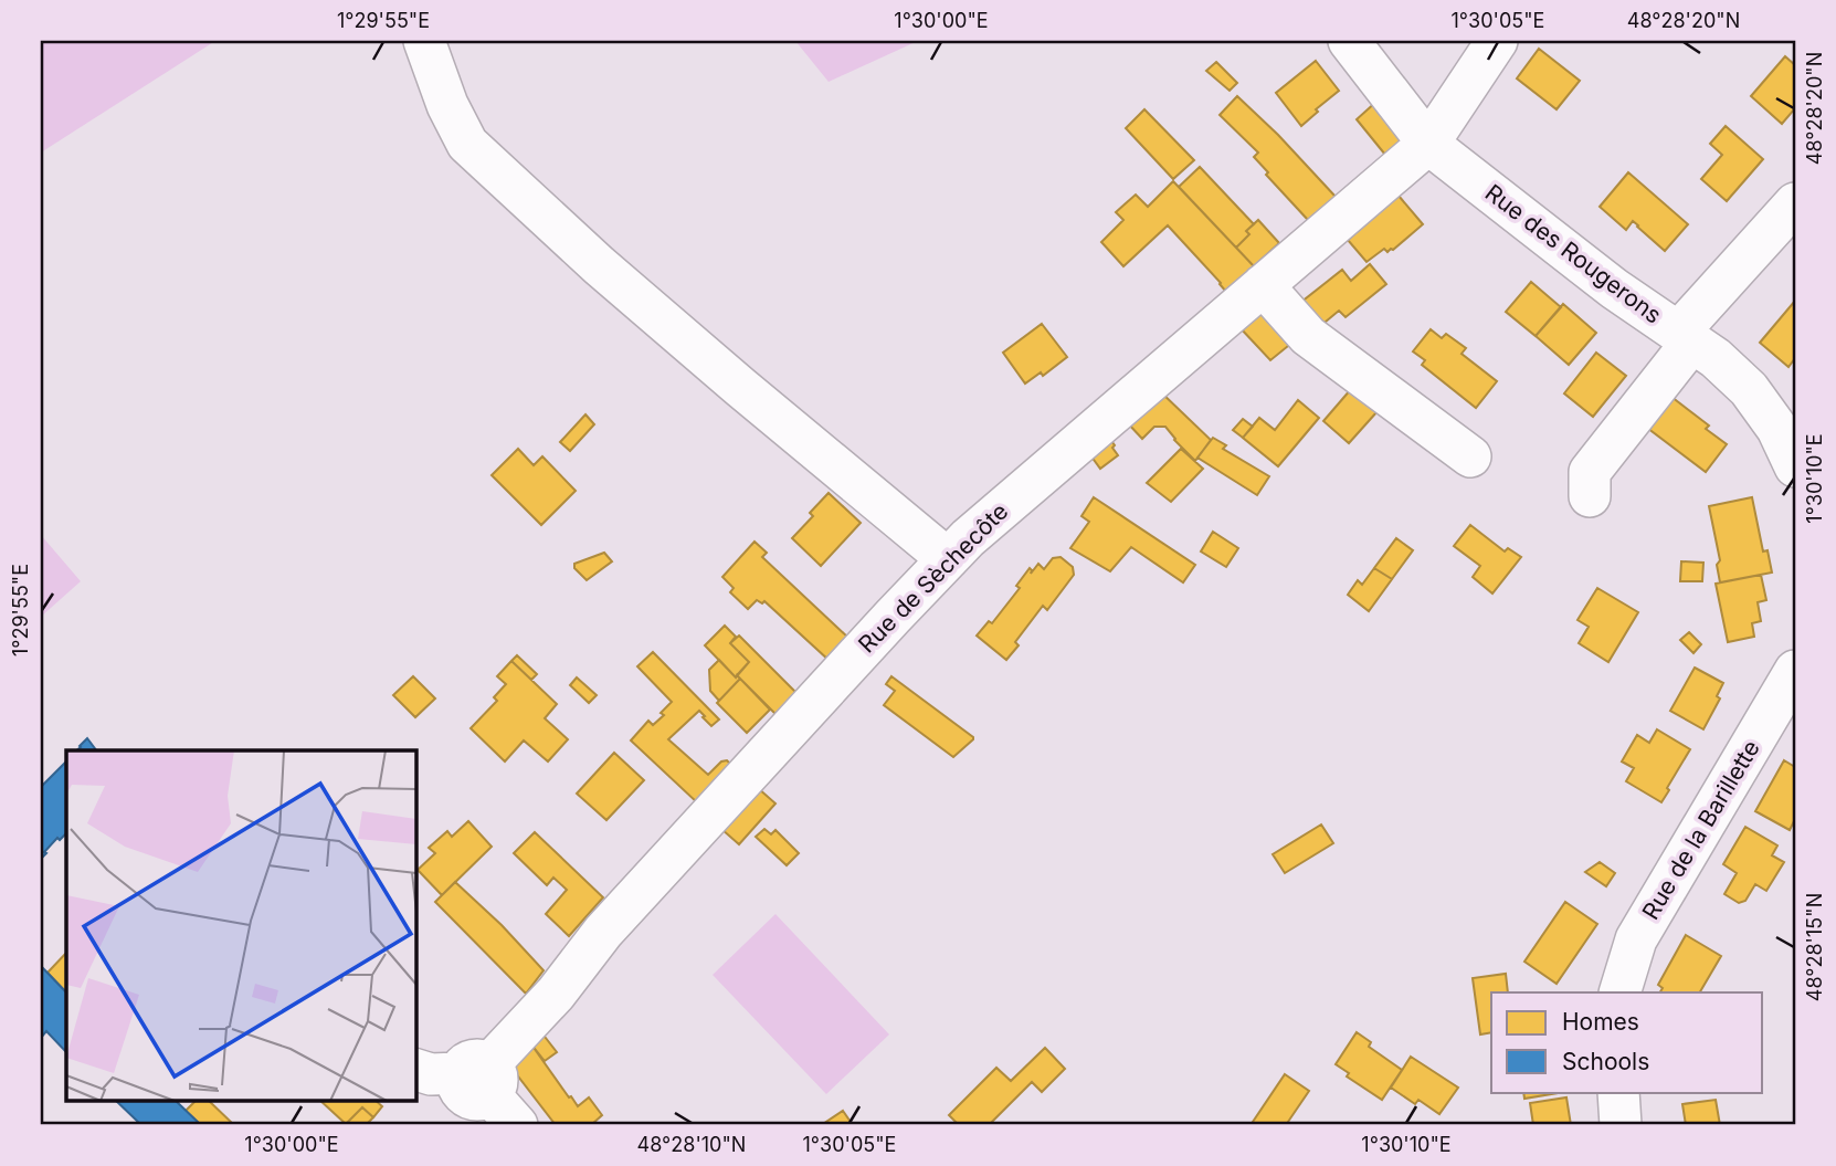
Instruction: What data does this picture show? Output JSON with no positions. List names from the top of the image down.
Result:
{
  "streets": {
    "street": ["Rue des Rougerons", "Rue de Sèchecôte", "Rue de la Barillette"]
  },
  "crossings": [
    ["Rue des Rougerons", "Rue de Sèchecôte"]
  ],
  "legend": ["Homes", "Schools"],
  "coordinates": [
    "1°29'55\"E",
    "1°30'00\"E",
    "1°30'05\"E",
    "48°28'20\"N",
    "1°30'10\"E",
    "48°28'15\"N",
    "48°28'10\"N"
  ]
}
